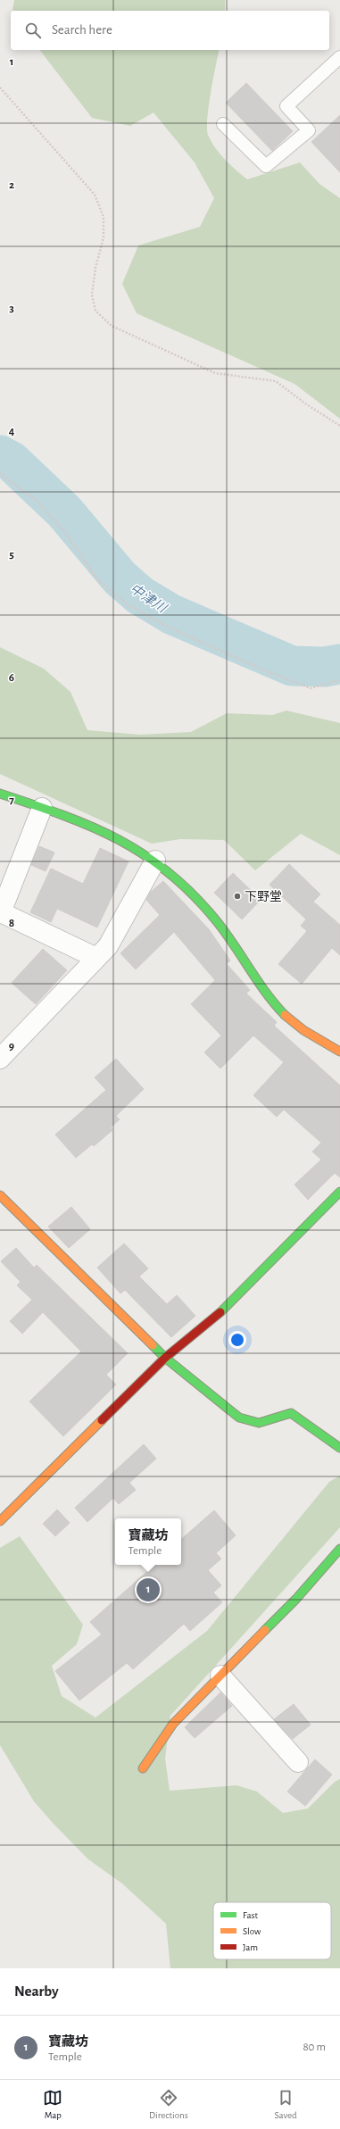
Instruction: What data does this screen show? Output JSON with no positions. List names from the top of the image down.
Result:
{
  "water": ["中津川"],
  "places": ["下野堂"],
  "legend": ["Fast", "Slow", "Jam"],
  "page": {
    "search": "Search here",
    "popup": ["寶藏坊", "Temple"],
    "pins": "1",
    "heading": "Nearby",
    "list": [
      {
        "mark": "1",
        "name": "寶藏坊",
        "note": "Temple",
        "value": "80 m"
      }
    ],
    "nav": ["Map", "Directions", "Saved"]
  },
  "grid": {
    "rows": [
      "1",
      "2",
      "3",
      "4",
      "5",
      "6",
      "7",
      "8",
      "9"
    ]
  }
}
